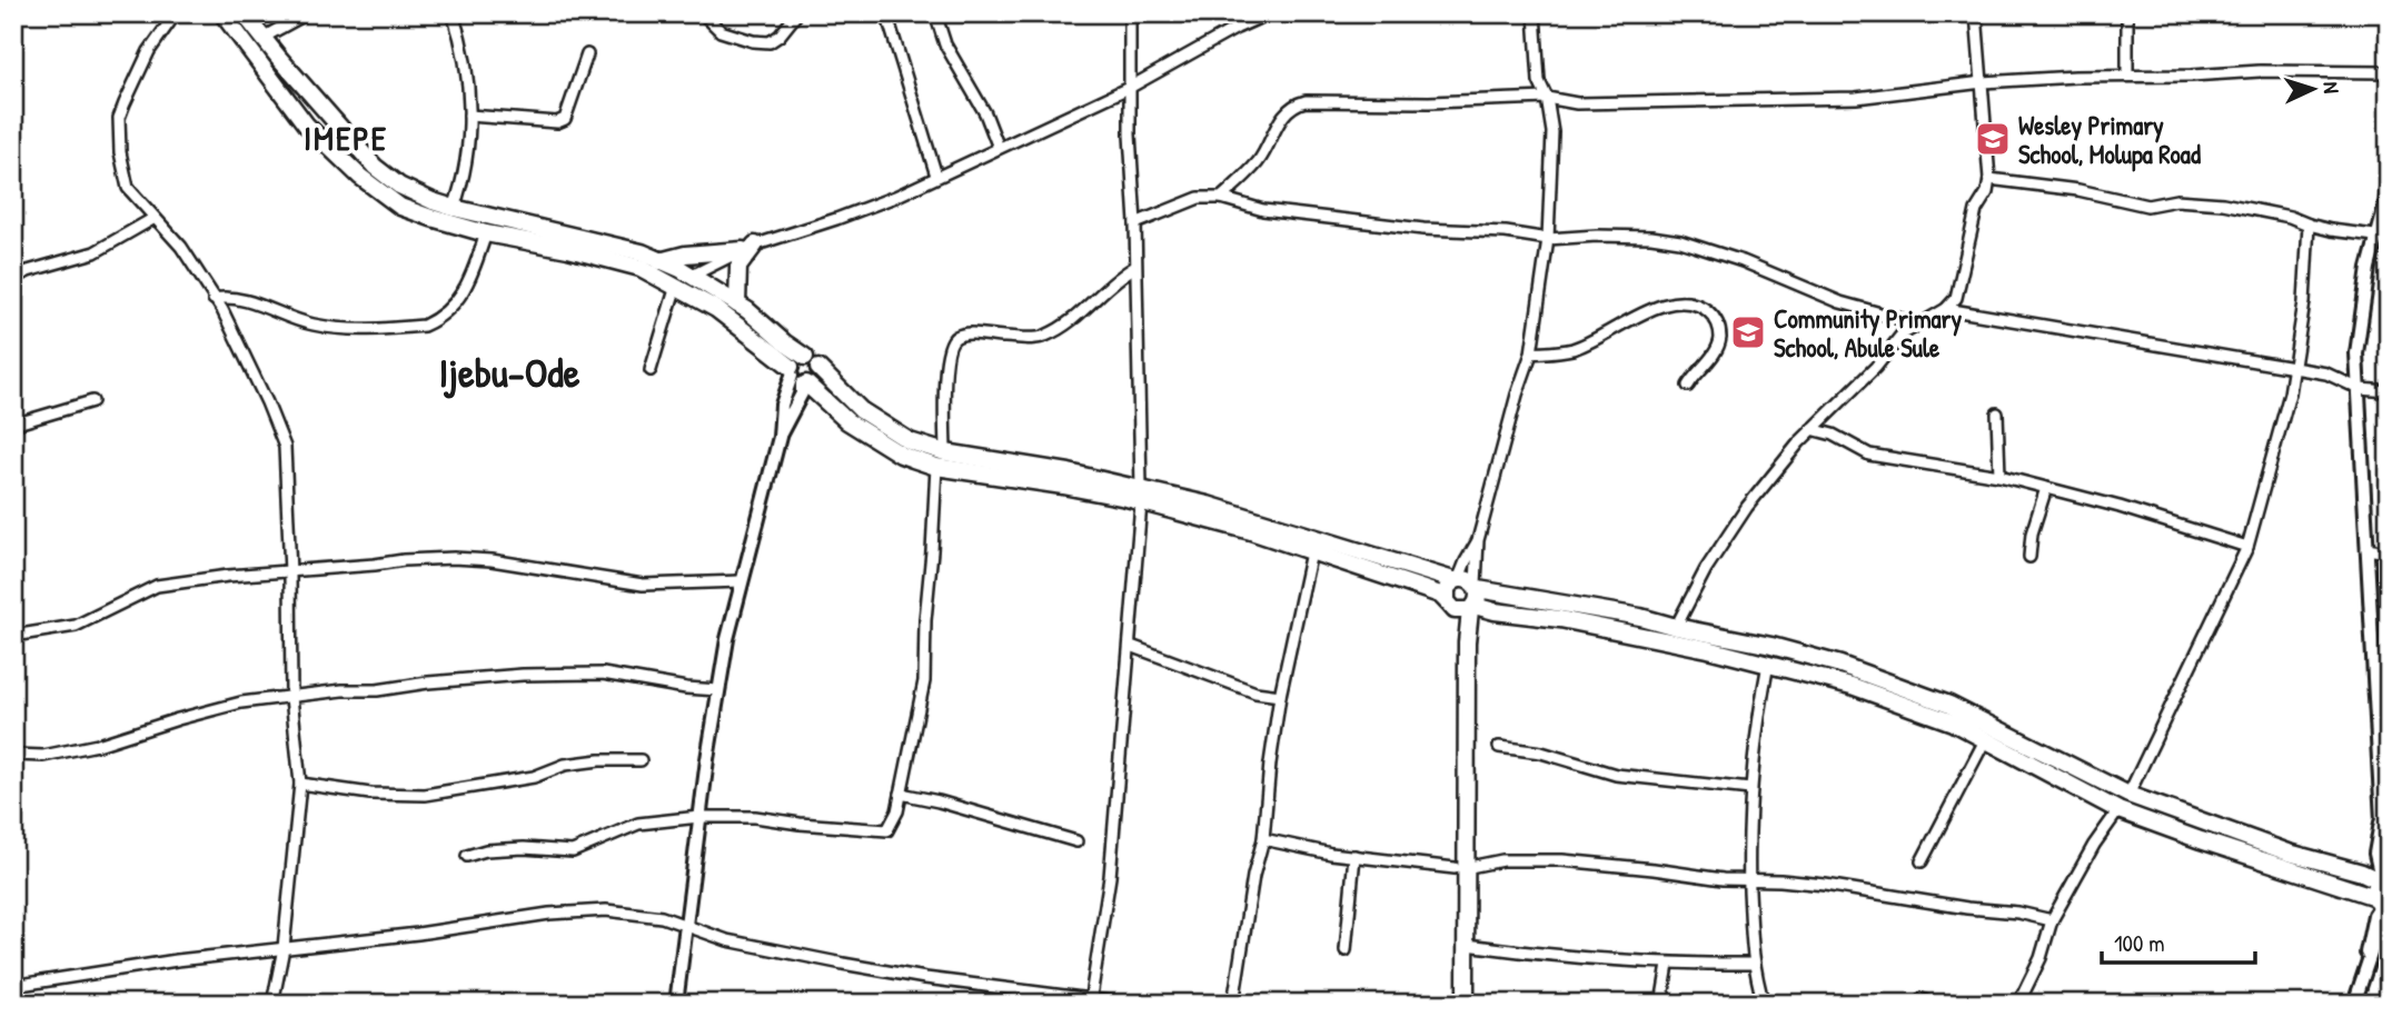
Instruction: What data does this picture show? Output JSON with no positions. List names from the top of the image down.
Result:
{
  "districts": ["IMEPE", "Ijebu-Ode"],
  "places": {
    "school or university": ["Wesley Primary School, Molupa Road", "Community Primary School, Abule Sule"]
  },
  "scale_bar": "100 m",
  "north": "right"
}
